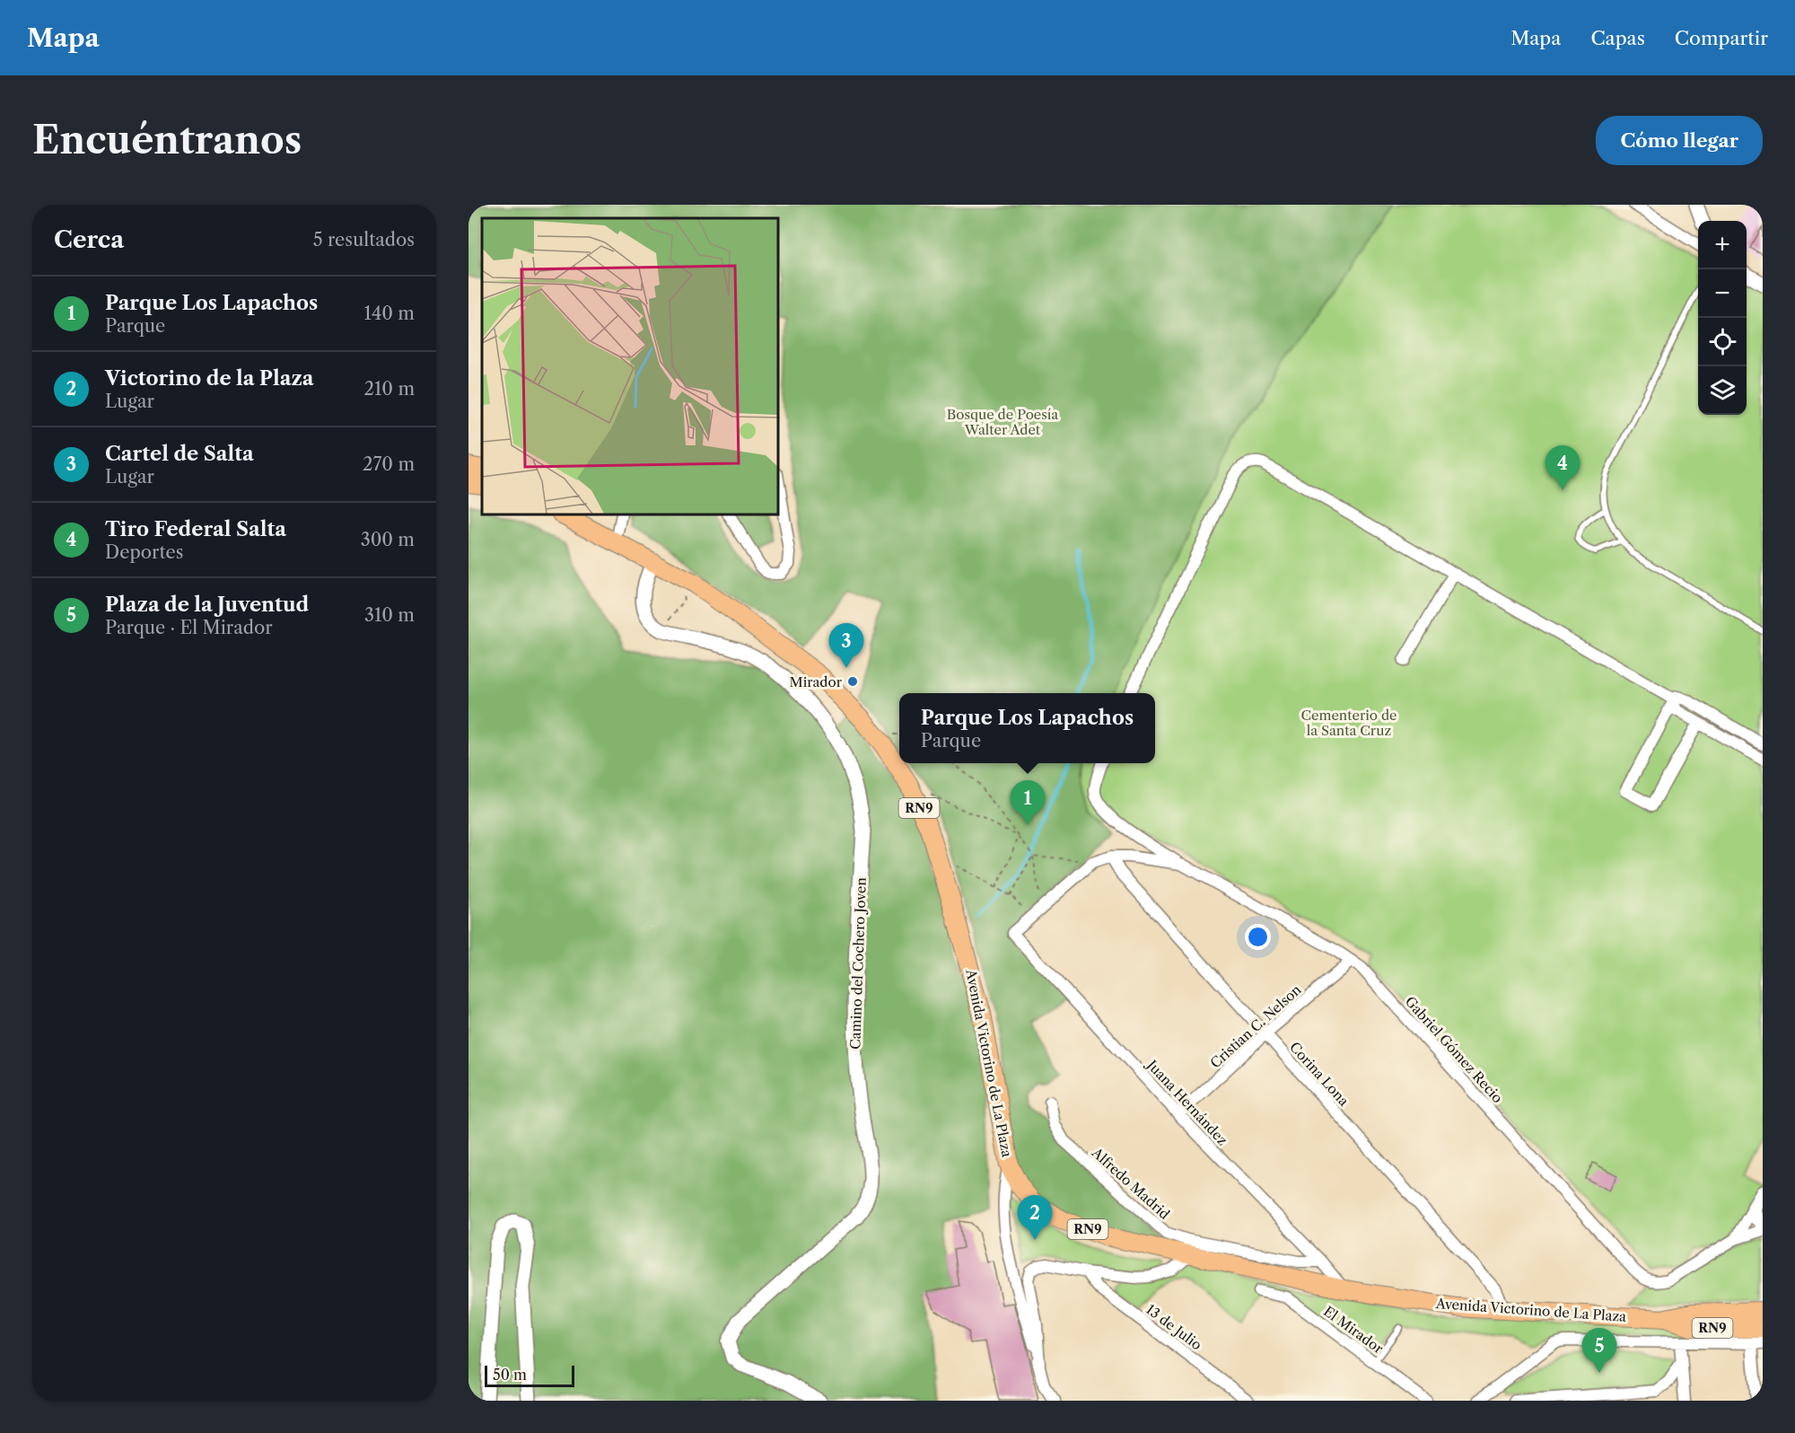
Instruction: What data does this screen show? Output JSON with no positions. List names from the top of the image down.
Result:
{
  "streets": {
    "highway": ["RN9", "Avenida Victorino de La Plaza"],
    "street": [
      "Camino del Cochero Joven",
      "Cristian C. Nelson",
      "Gabriel Gómez Recio",
      "Corina Lona",
      "Juana Hernández",
      "Alfredo Madrid",
      "13 de Julio",
      "El Mirador"
    ]
  },
  "crossings": [
    ["RN9", "Avenida Victorino de La Plaza"],
    ["Cristian C. Nelson", "Gabriel Gómez Recio"],
    ["Cristian C. Nelson", "Corina Lona"],
    ["Cristian C. Nelson", "Juana Hernández"],
    ["Gabriel Gómez Recio", "Corina Lona"],
    ["Avenida Victorino de La Plaza", "Corina Lona"],
    ["Avenida Victorino de La Plaza", "Juana Hernández"],
    ["Juana Hernández", "Alfredo Madrid"]
  ],
  "parks": ["Bosque de Poesía Walter Adet", "Cementerio de la Santa Cruz"],
  "places": ["Mirador"],
  "scale_bar": "50 m",
  "page": {
    "header": "Mapa",
    "nav": ["Mapa", "Capas", "Compartir"],
    "buttons": "Cómo llegar",
    "title": "Encuéntranos",
    "heading": ["Cerca", "5 resultados"],
    "map_buttons": ["+", "−"],
    "list": [
      {
        "mark": "1",
        "name": "Parque Los Lapachos",
        "note": "Parque",
        "value": "140 m"
      },
      {
        "mark": "2",
        "name": "Victorino de la Plaza",
        "note": "Lugar",
        "value": "210 m"
      },
      {
        "mark": "3",
        "name": "Cartel de Salta",
        "note": "Lugar",
        "value": "270 m"
      },
      {
        "mark": "4",
        "name": "Tiro Federal Salta",
        "note": "Deportes",
        "value": "300 m"
      },
      {
        "mark": "5",
        "name": "Plaza de la Juventud",
        "note": "Parque · El Mirador",
        "value": "310 m"
      }
    ],
    "pins": [
      "4",
      "3",
      "1",
      "2",
      "5"
    ],
    "popup": ["Parque Los Lapachos", "Parque"],
    "scale": "50 m"
  }
}
